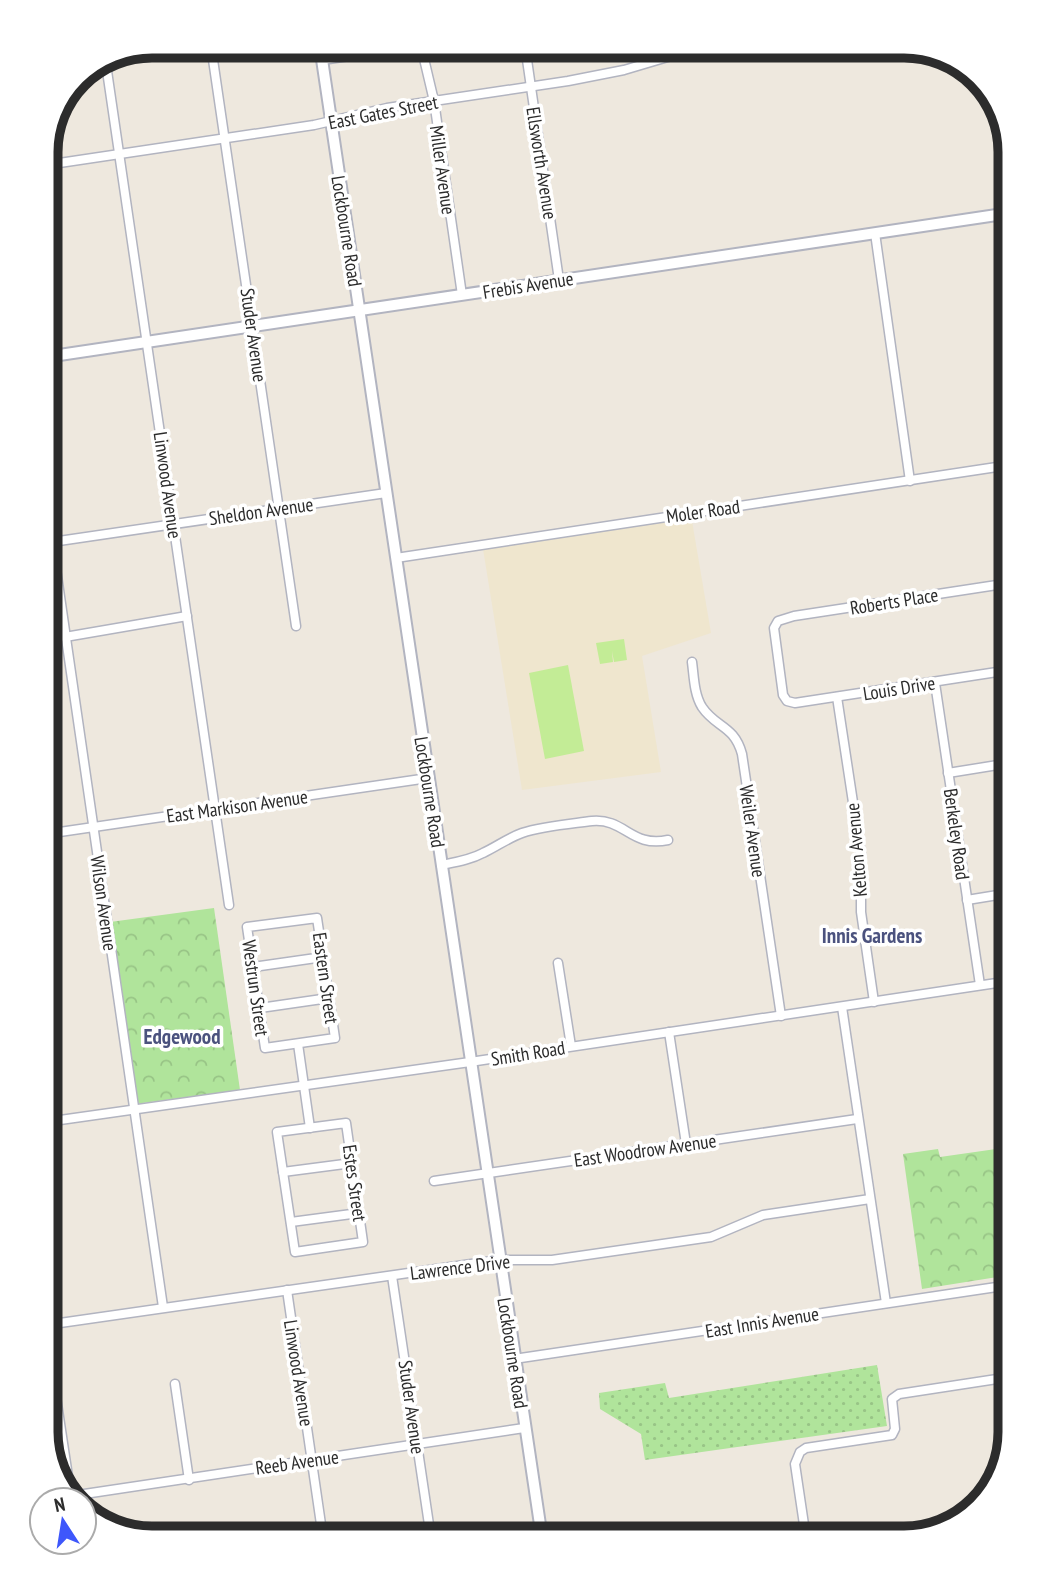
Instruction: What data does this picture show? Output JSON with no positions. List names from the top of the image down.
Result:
{
  "streets": {
    "main road": ["Lockbourne Road", "Frebis Avenue"],
    "street": [
      "East Gates Street",
      "Ellsworth Avenue",
      "Miller Avenue",
      "Studer Avenue",
      "Linwood Avenue",
      "Sheldon Avenue",
      "Moler Road",
      "Roberts Place",
      "Louis Drive",
      "East Markison Avenue",
      "Weiler Avenue",
      "Berkeley Road",
      "Kelton Avenue",
      "Wilson Avenue",
      "Eastern Street",
      "Westrun Street",
      "Smith Road",
      "East Woodrow Avenue",
      "Estes Street",
      "Lawrence Drive",
      "East Innis Avenue",
      "Reeb Avenue"
    ]
  },
  "crossings": [
    ["East Gates Street", "Ellsworth Avenue"],
    ["East Gates Street", "Miller Avenue"],
    ["East Gates Street", "Lockbourne Road"],
    ["East Gates Street", "Studer Avenue"],
    ["East Gates Street", "Linwood Avenue"],
    ["Ellsworth Avenue", "Frebis Avenue"],
    ["Miller Avenue", "Frebis Avenue"],
    ["Lockbourne Road", "Frebis Avenue"],
    ["Lockbourne Road", "Sheldon Avenue"],
    ["Lockbourne Road", "Moler Road"],
    ["Lockbourne Road", "East Markison Avenue"],
    ["Lockbourne Road", "Smith Road"],
    ["Lockbourne Road", "East Woodrow Avenue"],
    ["Lockbourne Road", "Lawrence Drive"],
    ["Lockbourne Road", "East Innis Avenue"],
    ["Lockbourne Road", "Reeb Avenue"],
    ["Frebis Avenue", "Studer Avenue"],
    ["Frebis Avenue", "Linwood Avenue"],
    ["Studer Avenue", "Sheldon Avenue"],
    ["Studer Avenue", "Lawrence Drive"],
    ["Studer Avenue", "Reeb Avenue"],
    ["Linwood Avenue", "Sheldon Avenue"],
    ["Linwood Avenue", "East Markison Avenue"],
    ["Linwood Avenue", "Lawrence Drive"],
    ["Linwood Avenue", "Reeb Avenue"],
    ["Roberts Place", "Louis Drive"],
    ["Louis Drive", "Berkeley Road"],
    ["Louis Drive", "Kelton Avenue"],
    ["East Markison Avenue", "Wilson Avenue"],
    ["Weiler Avenue", "Smith Road"],
    ["Berkeley Road", "Smith Road"],
    ["Kelton Avenue", "Smith Road"],
    ["Wilson Avenue", "Smith Road"],
    ["Wilson Avenue", "Lawrence Drive"],
    ["Eastern Street", "Westrun Street"]
  ],
  "districts": ["Innis Gardens", "Edgewood"],
  "north": "top"
}
